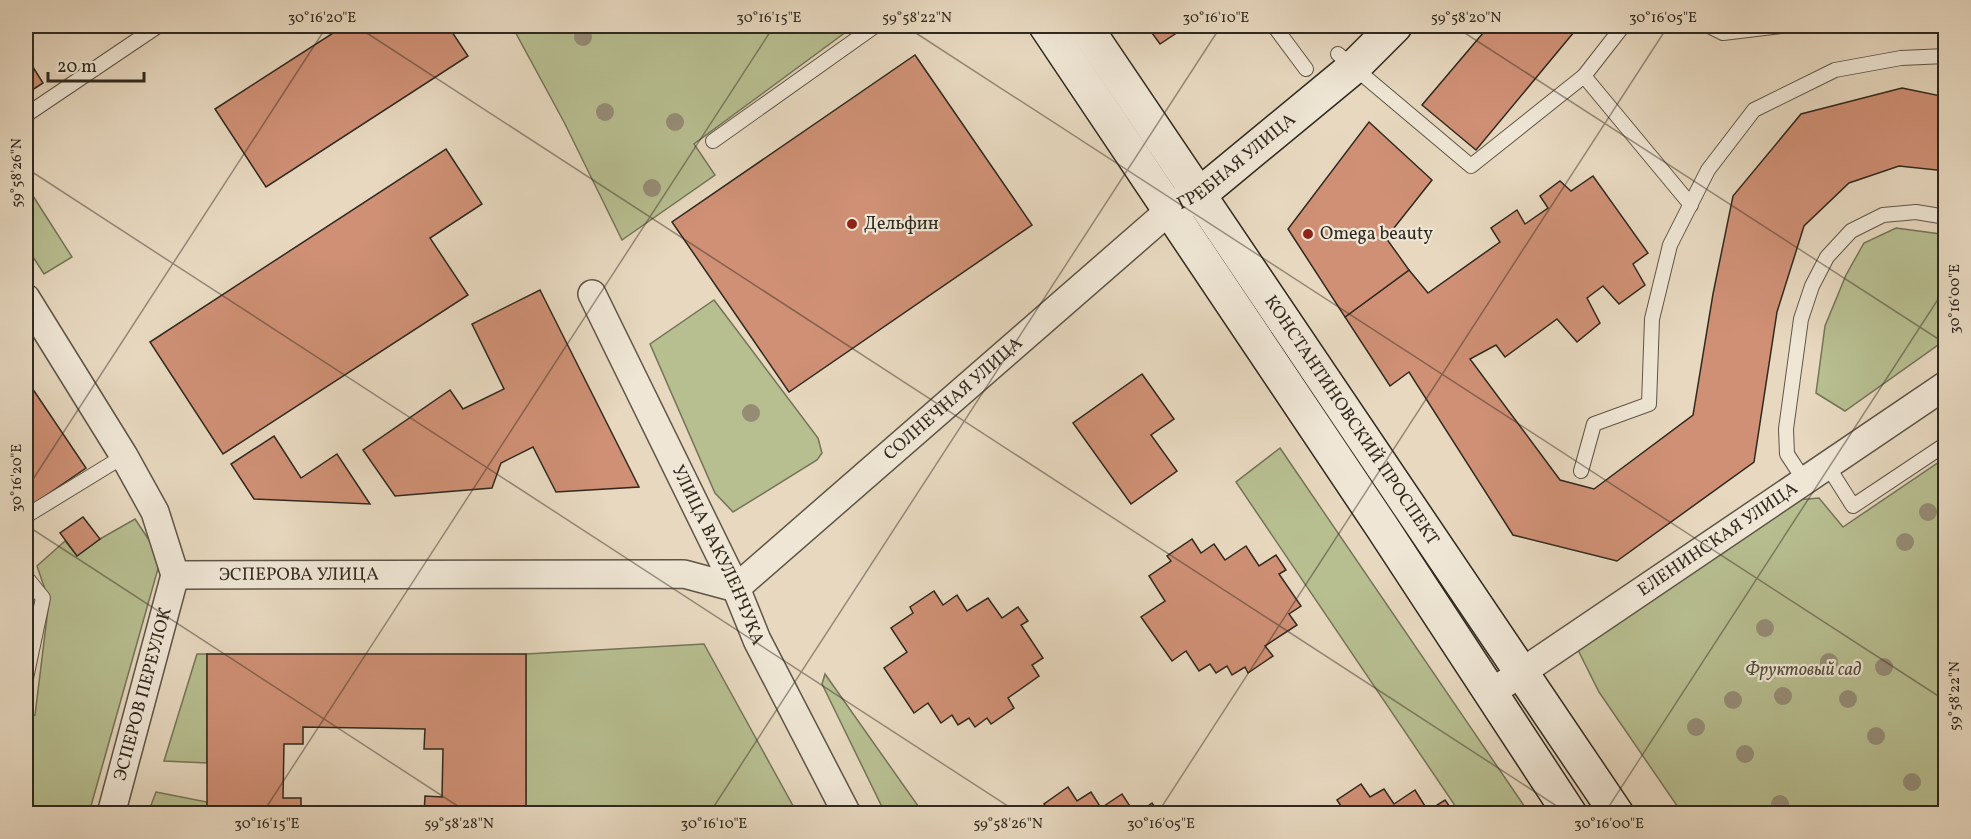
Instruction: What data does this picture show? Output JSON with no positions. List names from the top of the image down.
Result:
{
  "streets": {
    "street": [
      "ГРЕБНАЯ УЛИЦА",
      "СОЛНЕЧНАЯ УЛИЦА",
      "КОНСТАНТИНОВСКИЙ ПРОСПЕКТ",
      "ЕЛЕНИНСКАЯ УЛИЦА",
      "УЛИЦА ВАКУЛЕНЧУКА",
      "ЭСПЕРОВА УЛИЦА",
      "ЭСПЕРОВ ПЕРЕУЛОК"
    ]
  },
  "crossings": [
    ["ГРЕБНАЯ УЛИЦА", "СОЛНЕЧНАЯ УЛИЦА"],
    ["ГРЕБНАЯ УЛИЦА", "КОНСТАНТИНОВСКИЙ ПРОСПЕКТ"],
    ["СОЛНЕЧНАЯ УЛИЦА", "КОНСТАНТИНОВСКИЙ ПРОСПЕКТ"],
    ["СОЛНЕЧНАЯ УЛИЦА", "УЛИЦА ВАКУЛЕНЧУКА"],
    ["СОЛНЕЧНАЯ УЛИЦА", "ЭСПЕРОВА УЛИЦА"],
    ["КОНСТАНТИНОВСКИЙ ПРОСПЕКТ", "ЕЛЕНИНСКАЯ УЛИЦА"],
    ["УЛИЦА ВАКУЛЕНЧУКА", "ЭСПЕРОВА УЛИЦА"],
    ["ЭСПЕРОВА УЛИЦА", "ЭСПЕРОВ ПЕРЕУЛОК"]
  ],
  "parks": ["Фруктовый сад"],
  "places": ["Дельфин", "Omega beauty"],
  "scale_bar": "20 m",
  "coordinates": [
    "30°16'20\"E",
    "30°16'15\"E",
    "59°58'22\"N",
    "30°16'10\"E",
    "59°58'20\"N",
    "30°16'05\"E",
    "59°58'26\"N",
    "30°16'00\"E",
    "59°58'28\"N"
  ]
}
